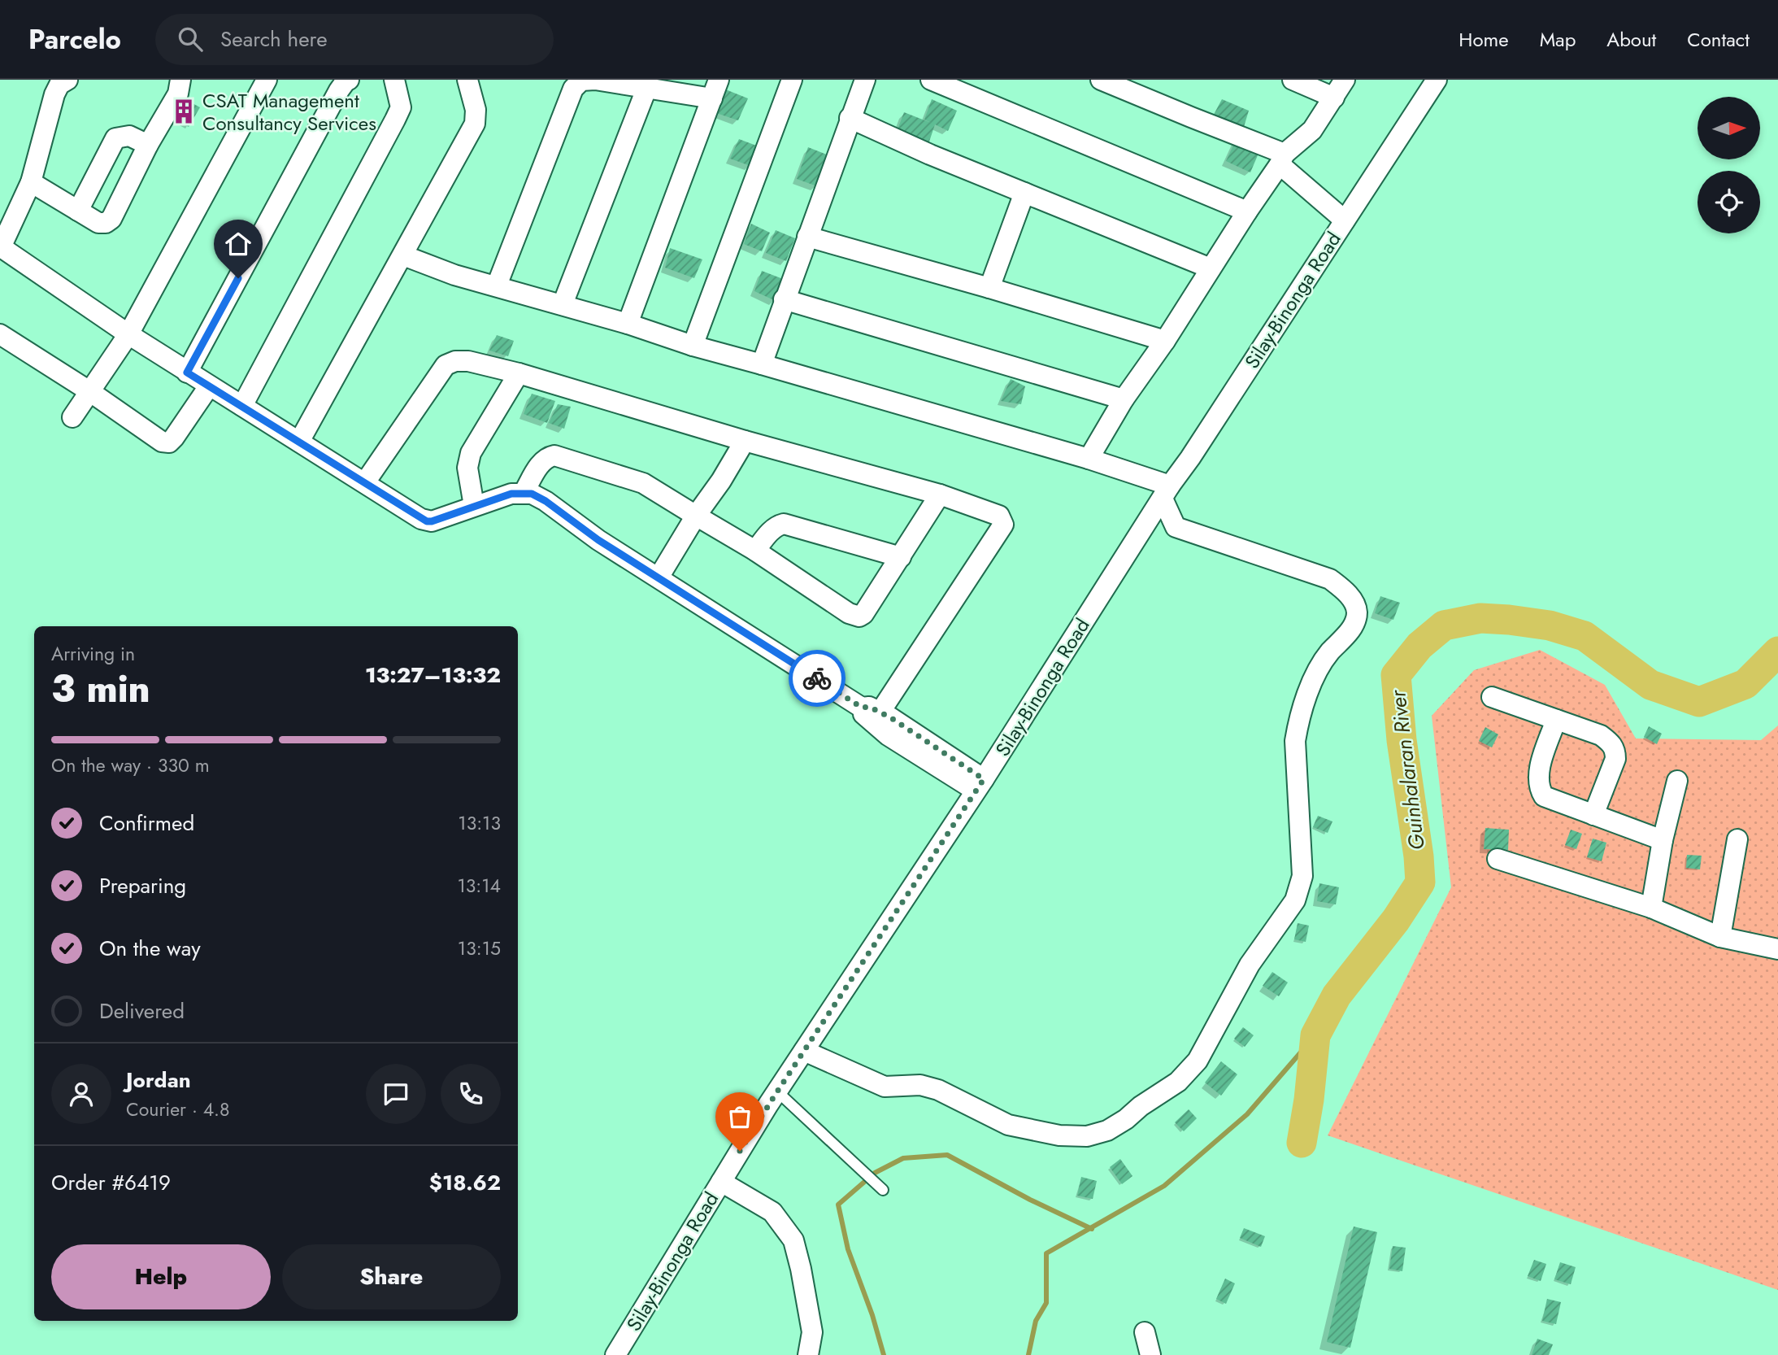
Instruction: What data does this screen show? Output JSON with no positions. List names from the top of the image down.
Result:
{
  "streets": {
    "street": ["Silay-Binonga Road"]
  },
  "water": ["Guinhalaran River"],
  "places": {
    "building": ["CSAT Management Consultancy Services"]
  },
  "north": "right",
  "page": {
    "header": "Parcelo",
    "search": "Search here",
    "nav": [
      "Home",
      "Map",
      "About",
      "Contact"
    ],
    "heading": ["3 min", "Arriving in", "13:27–13:32"],
    "panel": [
      "Jordan",
      "Courier · 4.8",
      "Order #6419",
      "$18.62"
    ],
    "bar": "On the way · 330 m",
    "list": [
      ["Confirmed", "13:13"],
      ["Preparing", "13:14"],
      ["On the way", "13:15"],
      "Delivered"
    ],
    "buttons": ["Help", "Share"]
  }
}
